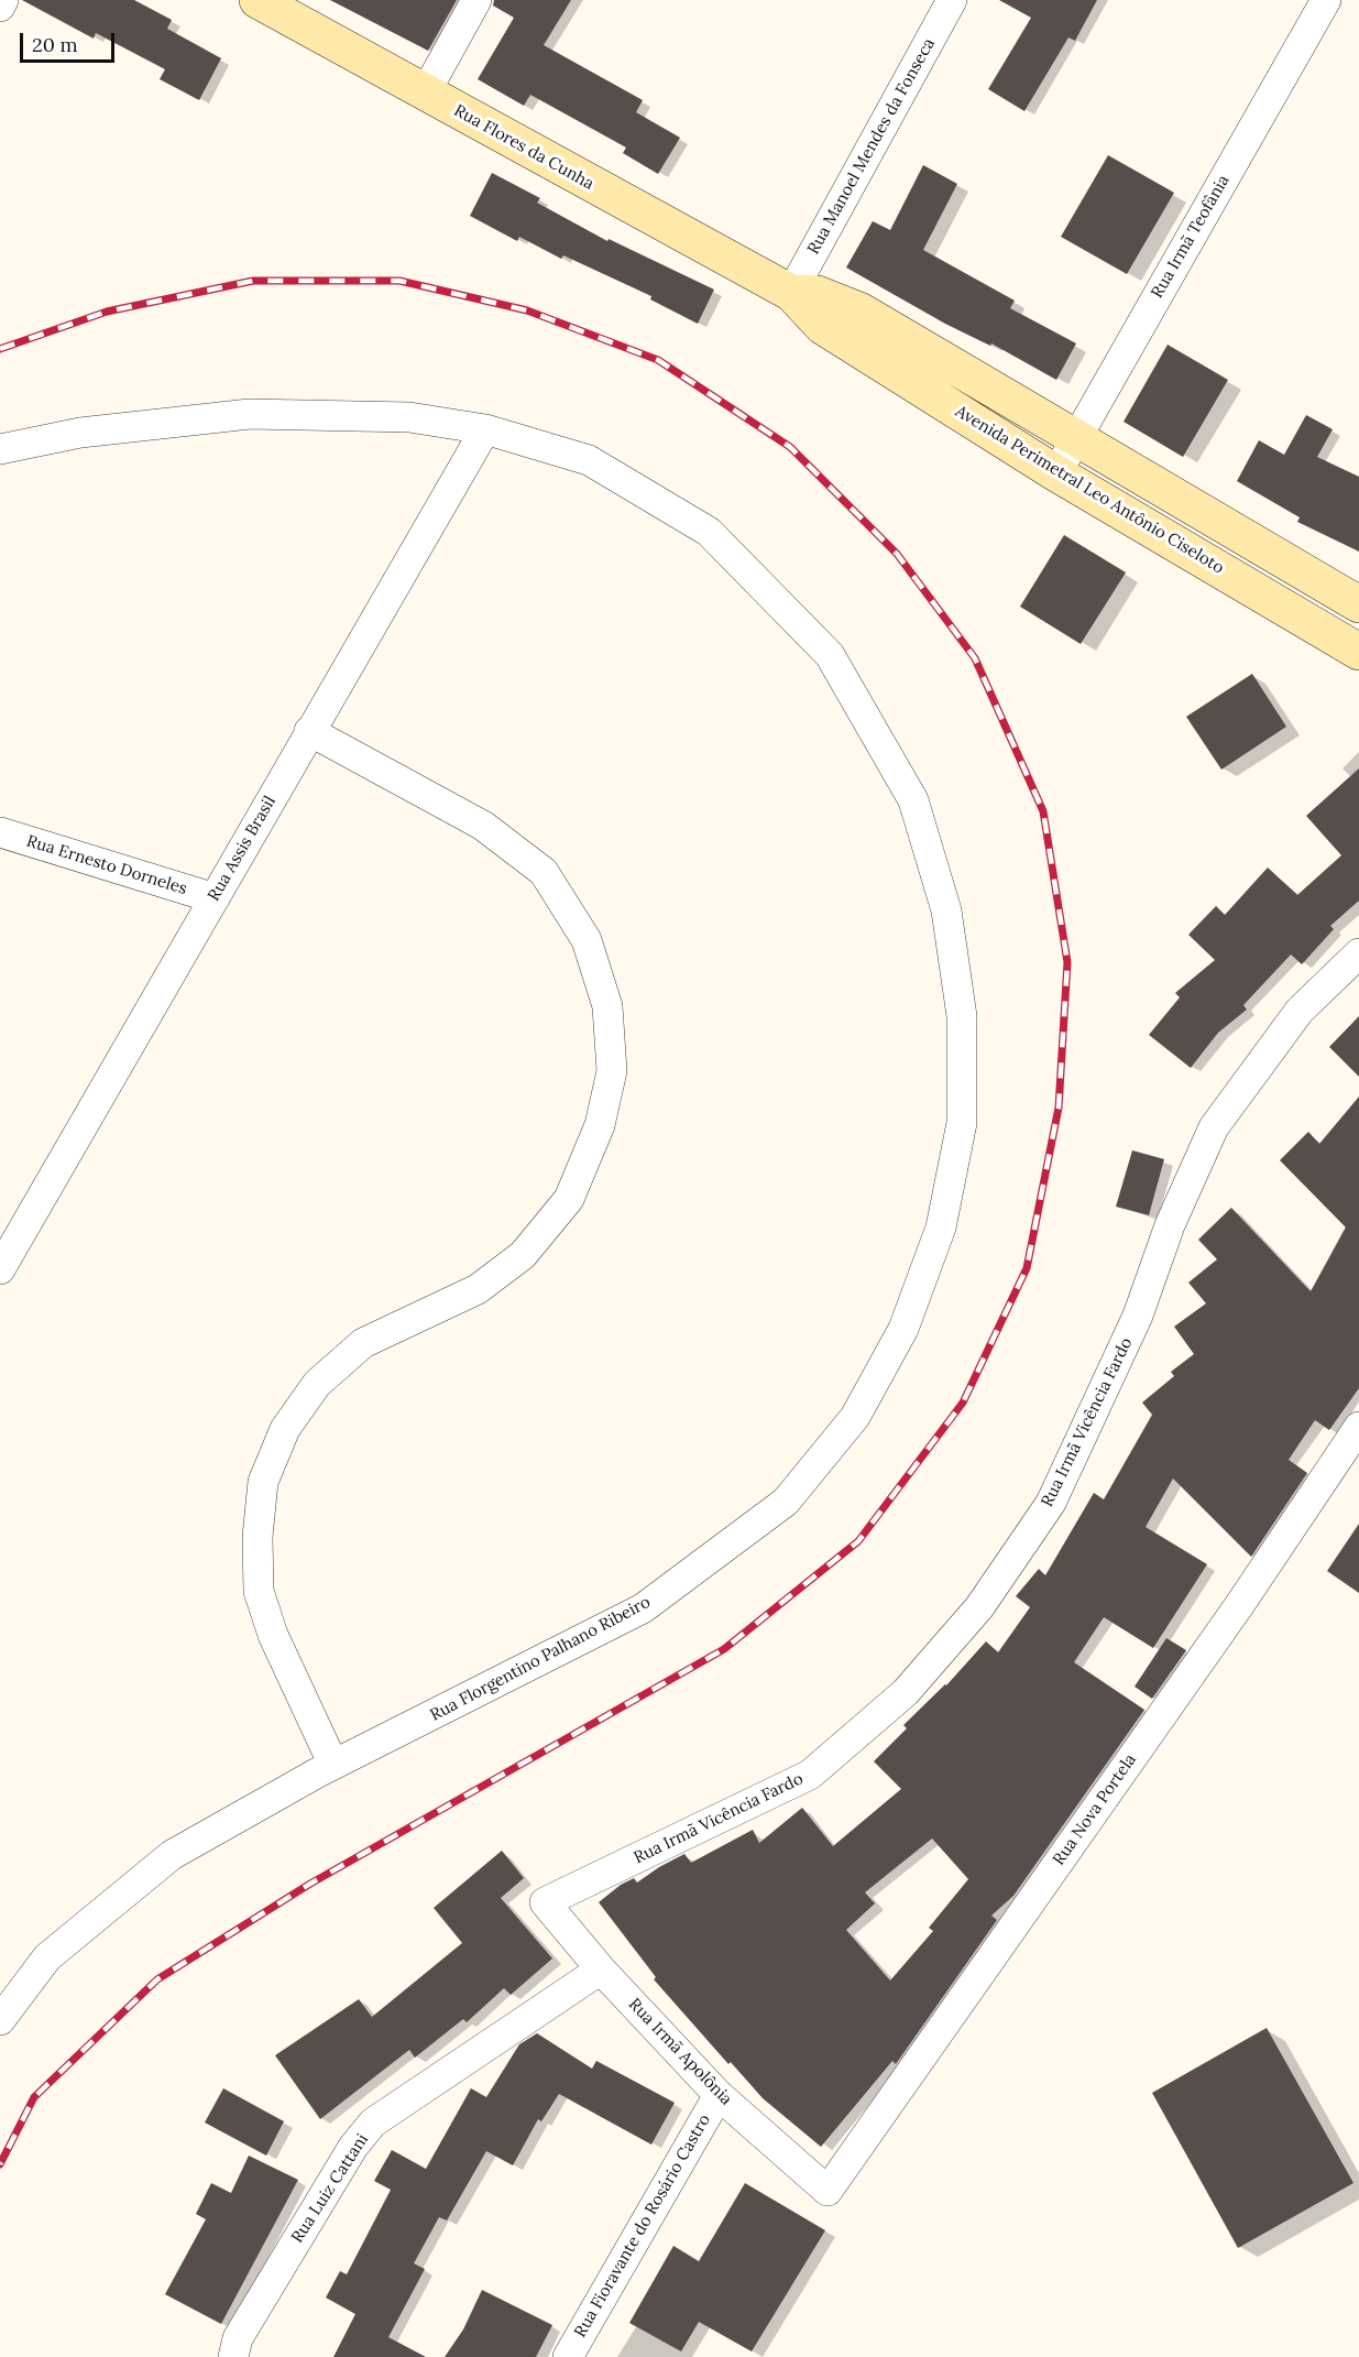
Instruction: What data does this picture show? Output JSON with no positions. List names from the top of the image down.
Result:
{
  "streets": {
    "street": [
      "Rua Manoel Mendes da Fonseca",
      "Rua Flores da Cunha",
      "Rua Irmã Teofânia",
      "Avenida Perimetral Leo Antônio Ciseloto",
      "Rua Assis Brasil",
      "Rua Ernesto Dorneles",
      "Rua Irmã Vicência Fardo",
      "Rua Florgentino Palhano Ribeiro",
      "Rua Nova Portela",
      "Rua Irmã Apolônia",
      "Rua Luiz Cattani",
      "Rua Fioravante do Rosário Castro"
    ]
  },
  "crossings": [
    ["Rua Manoel Mendes da Fonseca", "Rua Flores da Cunha"],
    ["Rua Flores da Cunha", "Avenida Perimetral Leo Antônio Ciseloto"],
    ["Rua Irmã Teofânia", "Avenida Perimetral Leo Antônio Ciseloto"],
    ["Rua Assis Brasil", "Rua Ernesto Dorneles"],
    ["Rua Assis Brasil", "Rua Florgentino Palhano Ribeiro"],
    ["Rua Irmã Vicência Fardo", "Rua Irmã Apolônia"],
    ["Rua Nova Portela", "Rua Irmã Apolônia"],
    ["Rua Irmã Apolônia", "Rua Luiz Cattani"],
    ["Rua Irmã Apolônia", "Rua Fioravante do Rosário Castro"]
  ],
  "scale_bar": "20 m"
}
